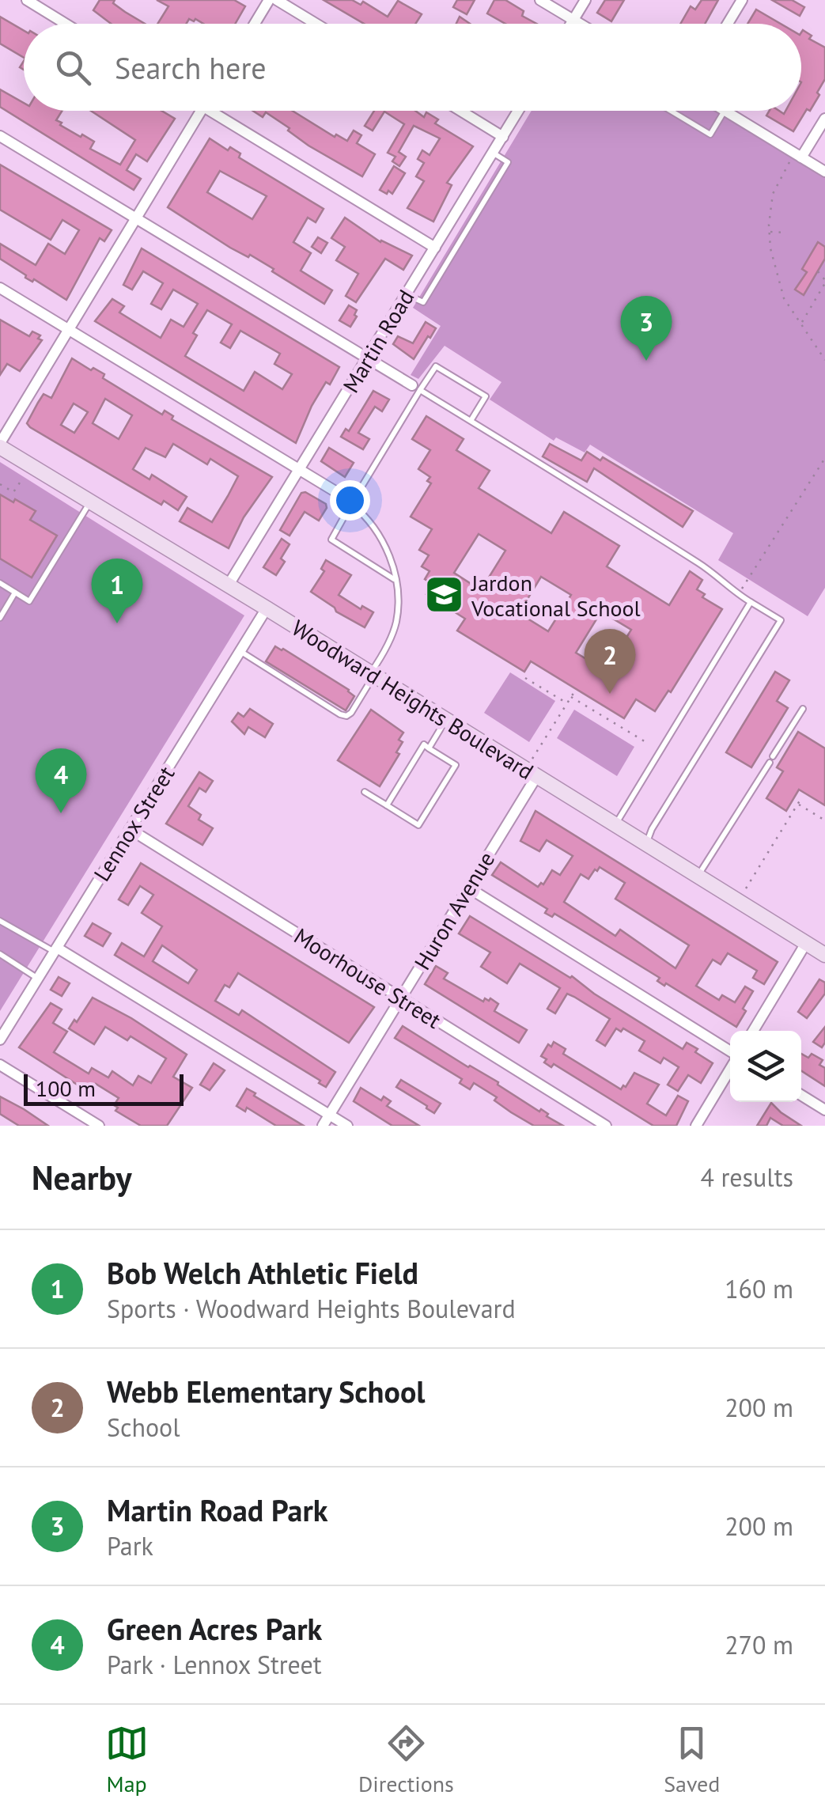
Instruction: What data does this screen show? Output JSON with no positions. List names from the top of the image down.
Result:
{
  "streets": {
    "street": [
      "Martin Road",
      "Woodward Heights Boulevard",
      "Lennox Street",
      "Huron Avenue",
      "Moorhouse Street"
    ]
  },
  "crossings": [
    ["Martin Road", "Woodward Heights Boulevard"],
    ["Woodward Heights Boulevard", "Lennox Street"],
    ["Woodward Heights Boulevard", "Huron Avenue"],
    ["Lennox Street", "Moorhouse Street"],
    ["Huron Avenue", "Moorhouse Street"]
  ],
  "places": {
    "school or university": ["Jardon Vocational School"]
  },
  "scale_bar": "100 m",
  "page": {
    "search": "Search here",
    "pins": [
      "3",
      "1",
      "2",
      "4"
    ],
    "scale": "100 m",
    "heading": ["Nearby", "4 results"],
    "list": [
      {
        "mark": "1",
        "name": "Bob Welch Athletic Field",
        "note": "Sports · Woodward Heights Boulevard",
        "value": "160 m"
      },
      {
        "mark": "2",
        "name": "Webb Elementary School",
        "note": "School",
        "value": "200 m"
      },
      {
        "mark": "3",
        "name": "Martin Road Park",
        "note": "Park",
        "value": "200 m"
      },
      {
        "mark": "4",
        "name": "Green Acres Park",
        "note": "Park · Lennox Street",
        "value": "270 m"
      }
    ],
    "nav": ["Map", "Directions", "Saved"]
  }
}
